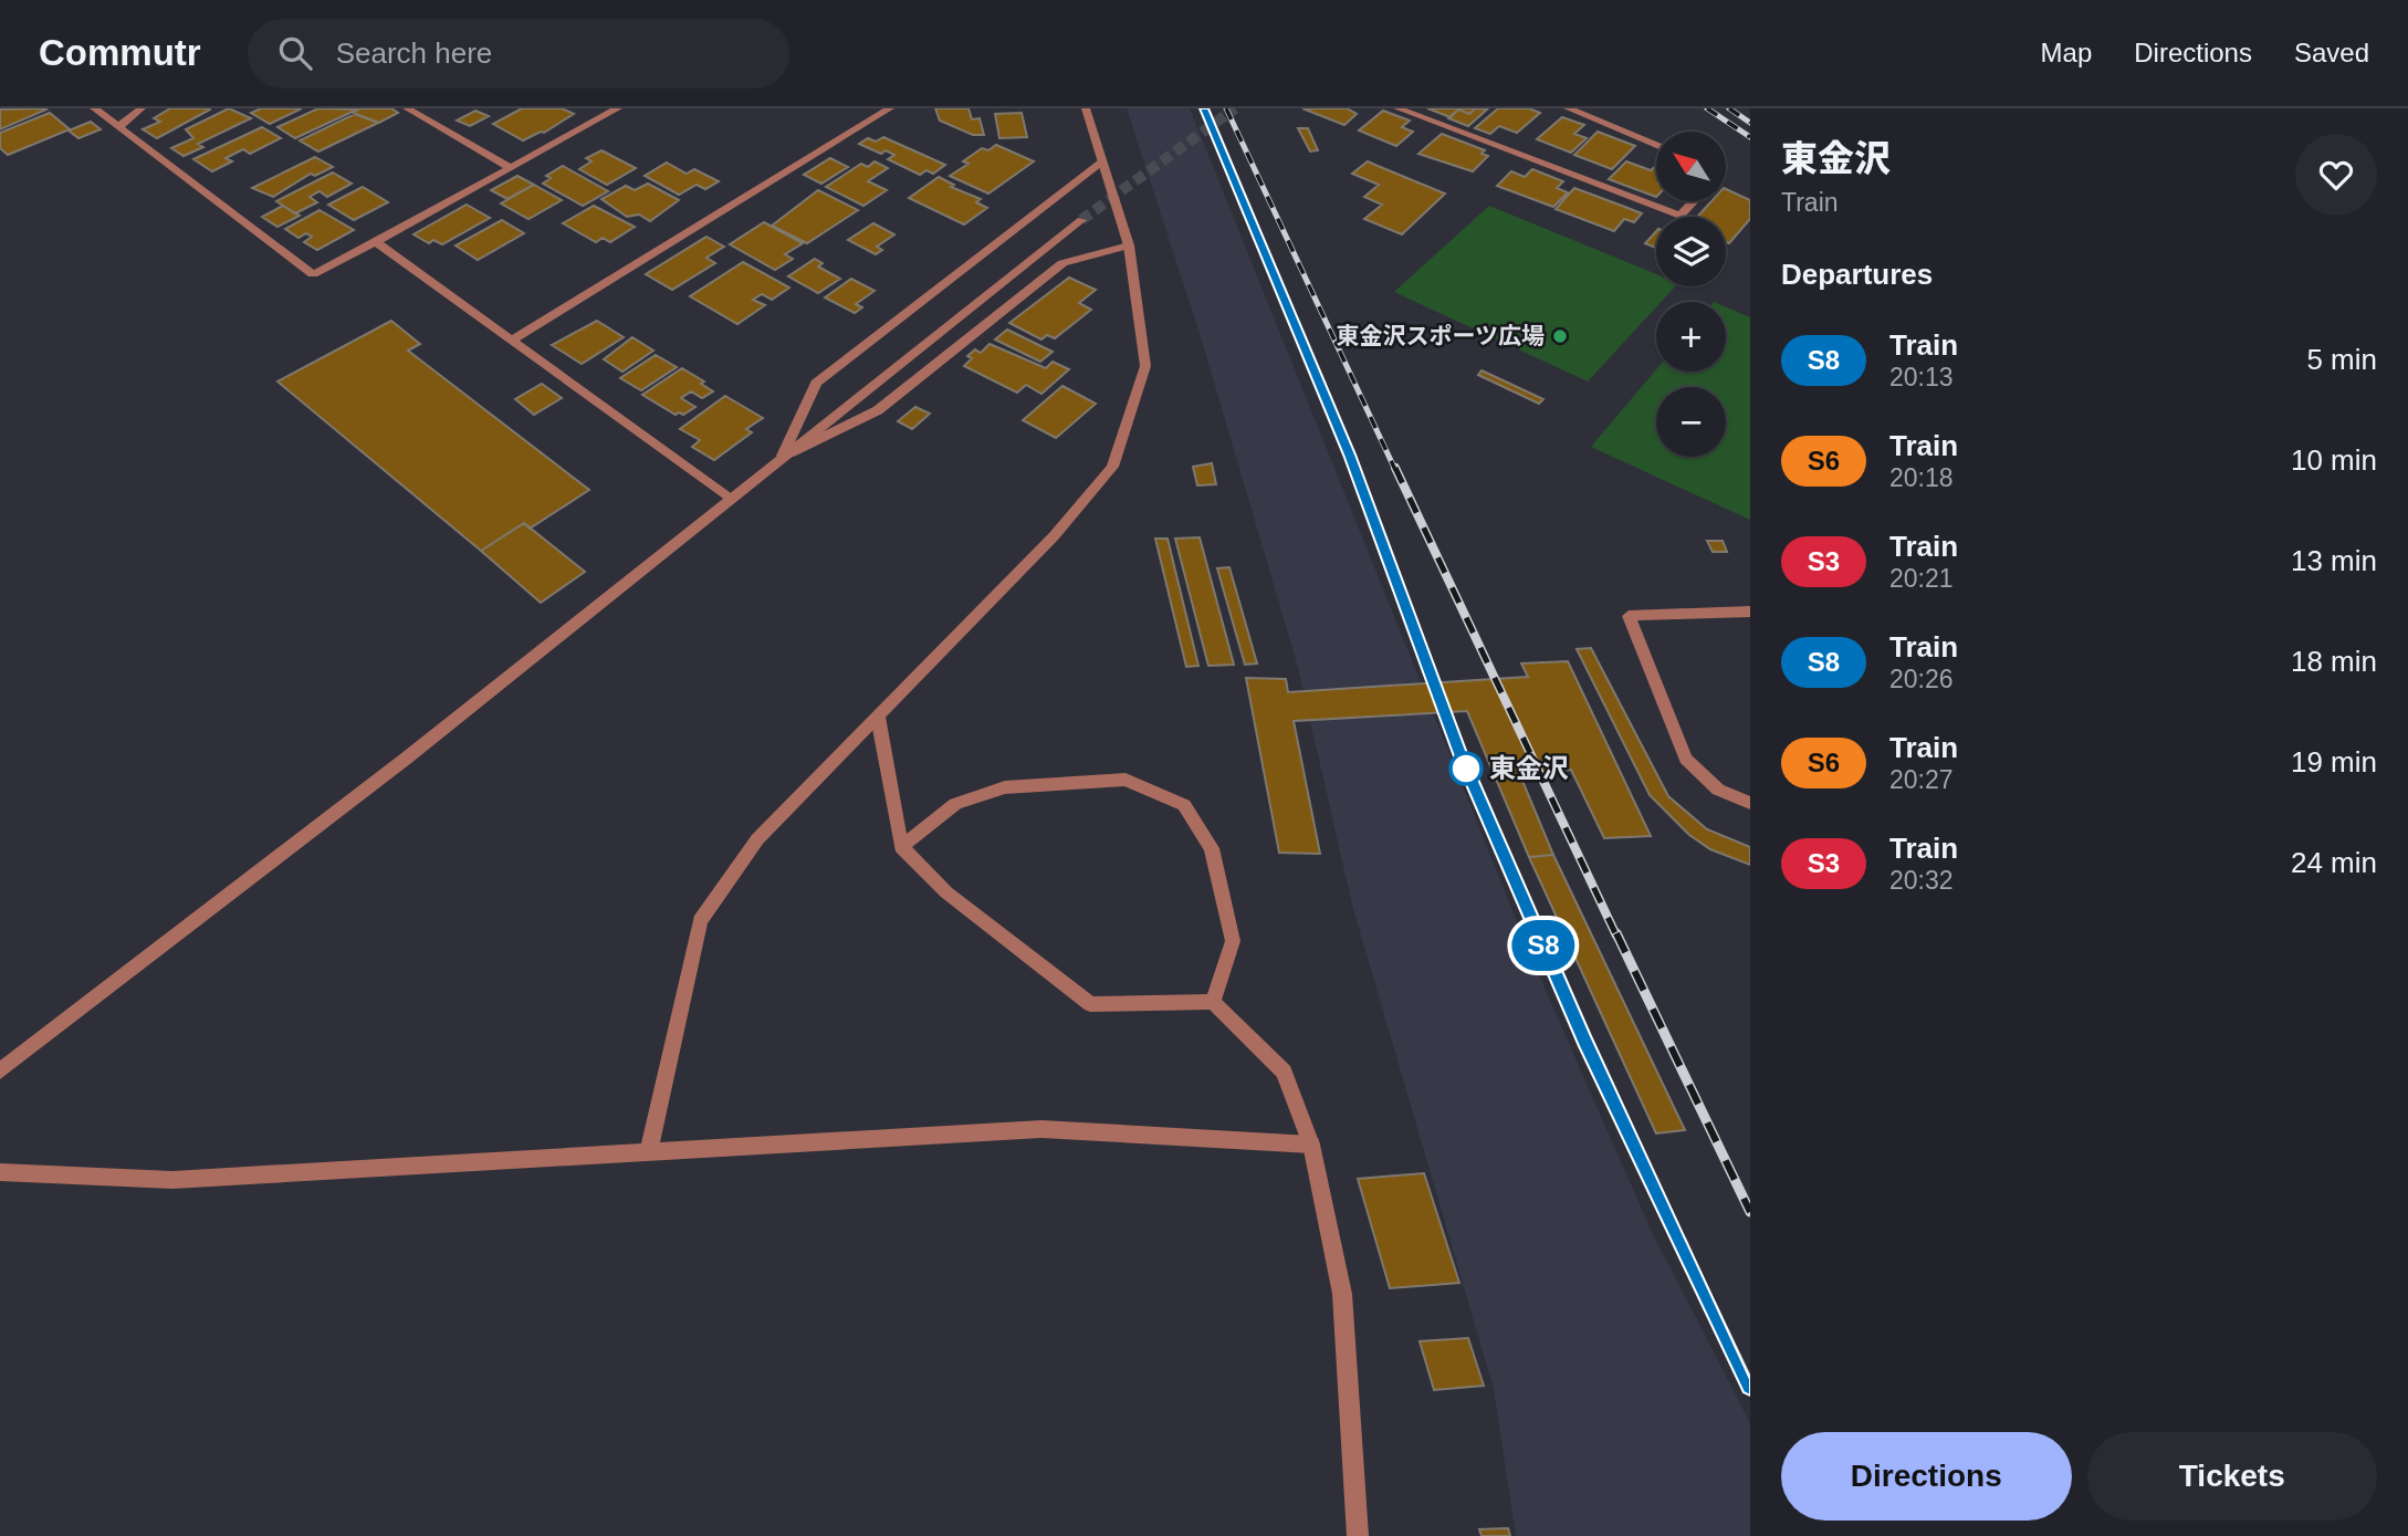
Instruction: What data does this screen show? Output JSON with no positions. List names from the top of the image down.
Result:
{
  "places": ["東金沢スポーツ広場", "東金沢"],
  "north": "top left",
  "page": {
    "header": "Commutr",
    "search": "Search here",
    "nav": ["Map", "Directions", "Saved"],
    "on_map": "S8",
    "heading": [
      ["東金沢", "Train"],
      "Departures"
    ],
    "map_buttons": ["+", "−"],
    "list": [
      {
        "mark": "S8",
        "name": "Train",
        "note": "20:13",
        "value": "5 min"
      },
      {
        "mark": "S6",
        "name": "Train",
        "note": "20:18",
        "value": "10 min"
      },
      {
        "mark": "S3",
        "name": "Train",
        "note": "20:21",
        "value": "13 min"
      },
      {
        "mark": "S8",
        "name": "Train",
        "note": "20:26",
        "value": "18 min"
      },
      {
        "mark": "S6",
        "name": "Train",
        "note": "20:27",
        "value": "19 min"
      },
      {
        "mark": "S3",
        "name": "Train",
        "note": "20:32",
        "value": "24 min"
      }
    ],
    "buttons": ["Directions", "Tickets"]
  }
}
